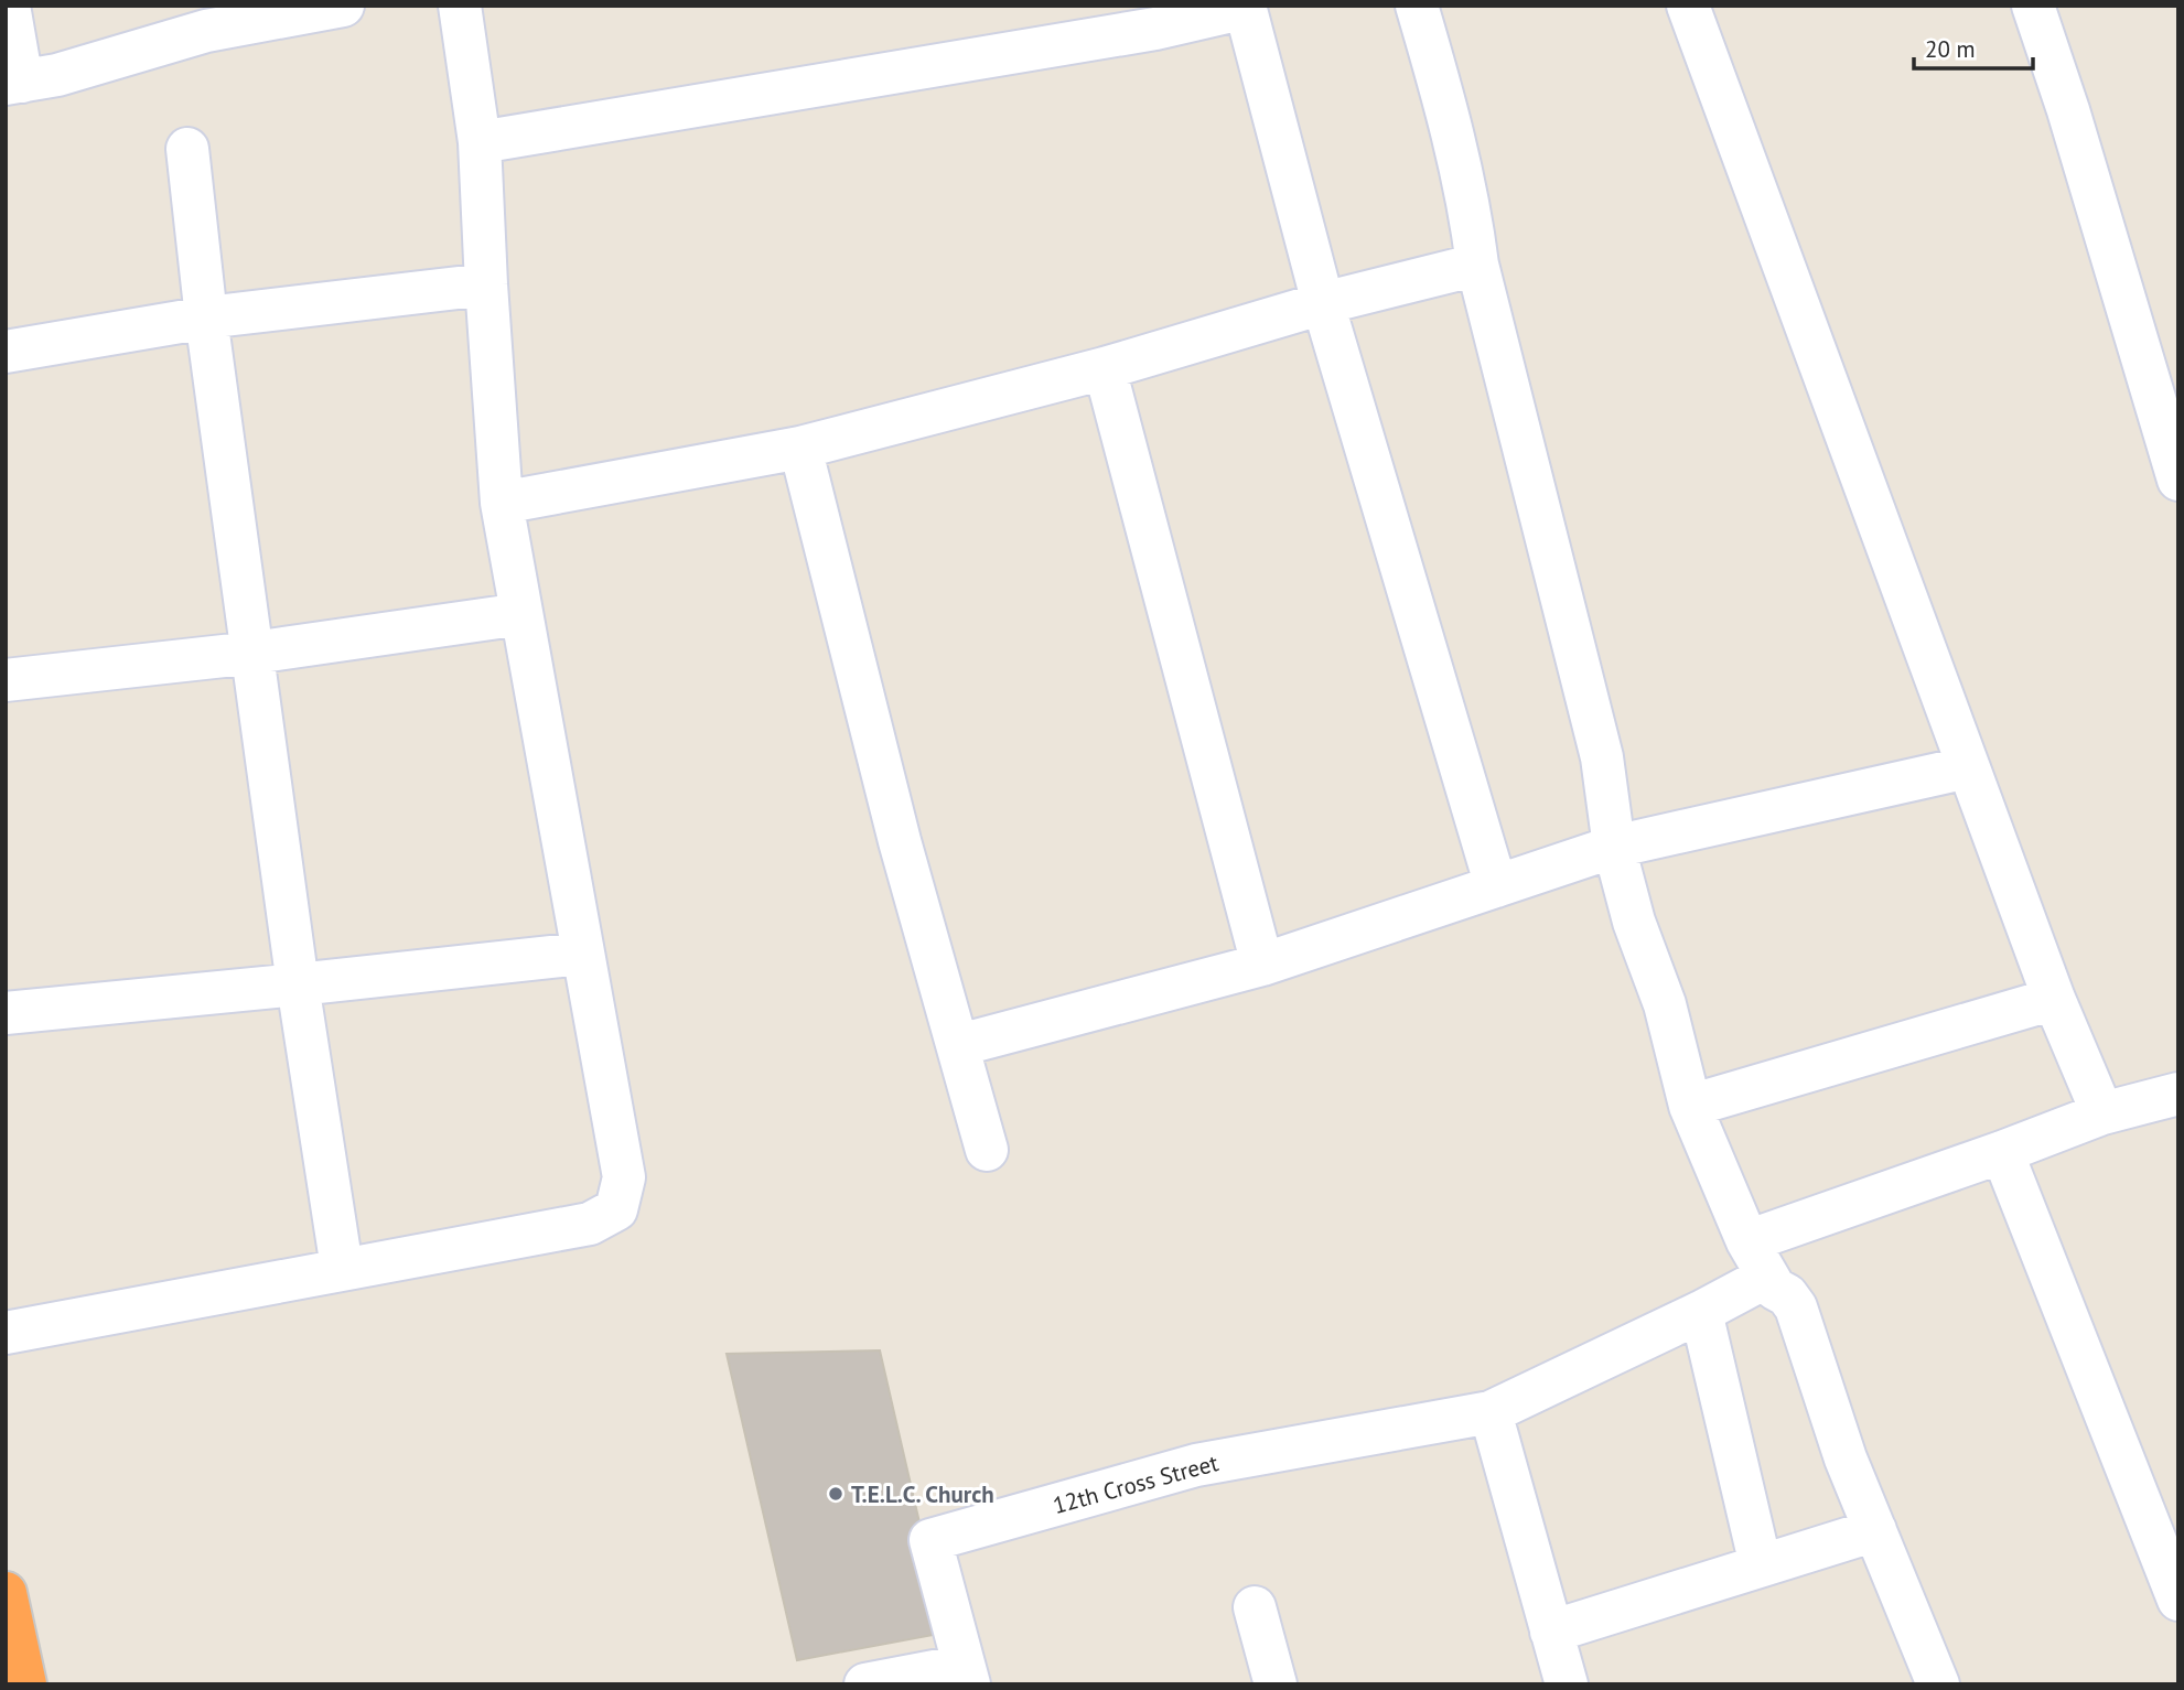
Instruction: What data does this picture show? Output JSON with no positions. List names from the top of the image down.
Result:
{
  "streets": {
    "street": ["12th Cross Street"]
  },
  "places": ["T.E.L.C. Church"],
  "scale_bar": "20 m"
}
